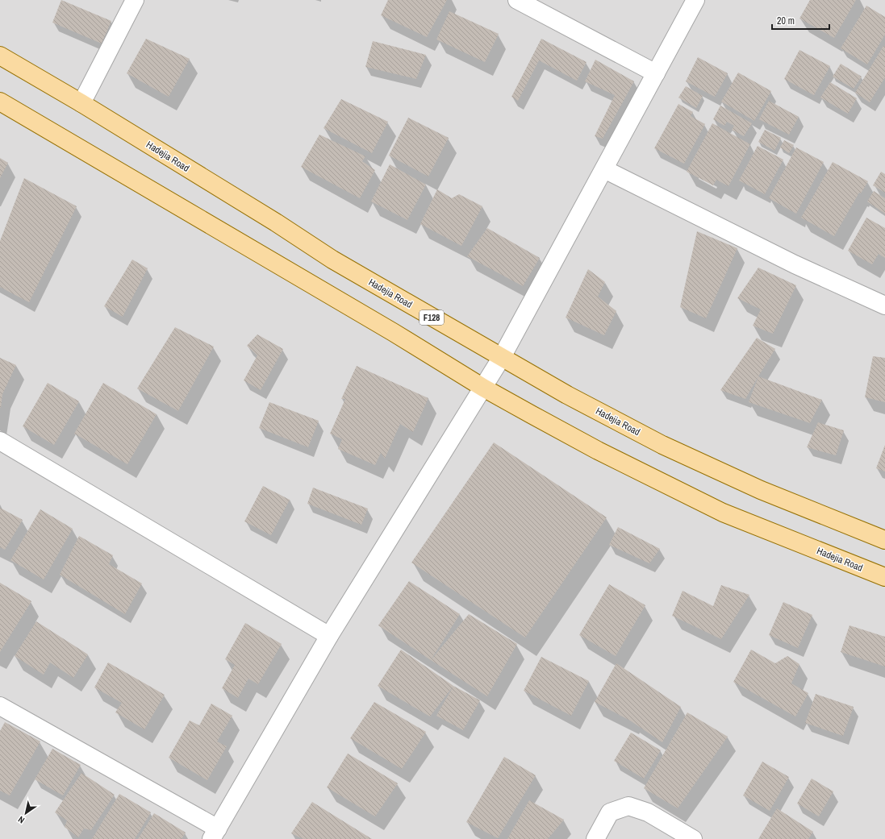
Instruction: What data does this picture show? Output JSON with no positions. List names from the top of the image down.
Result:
{
  "streets": {
    "main road": ["Hadejia Road", "F128"]
  },
  "scale_bar": "20 m",
  "north": "bottom left"
}
